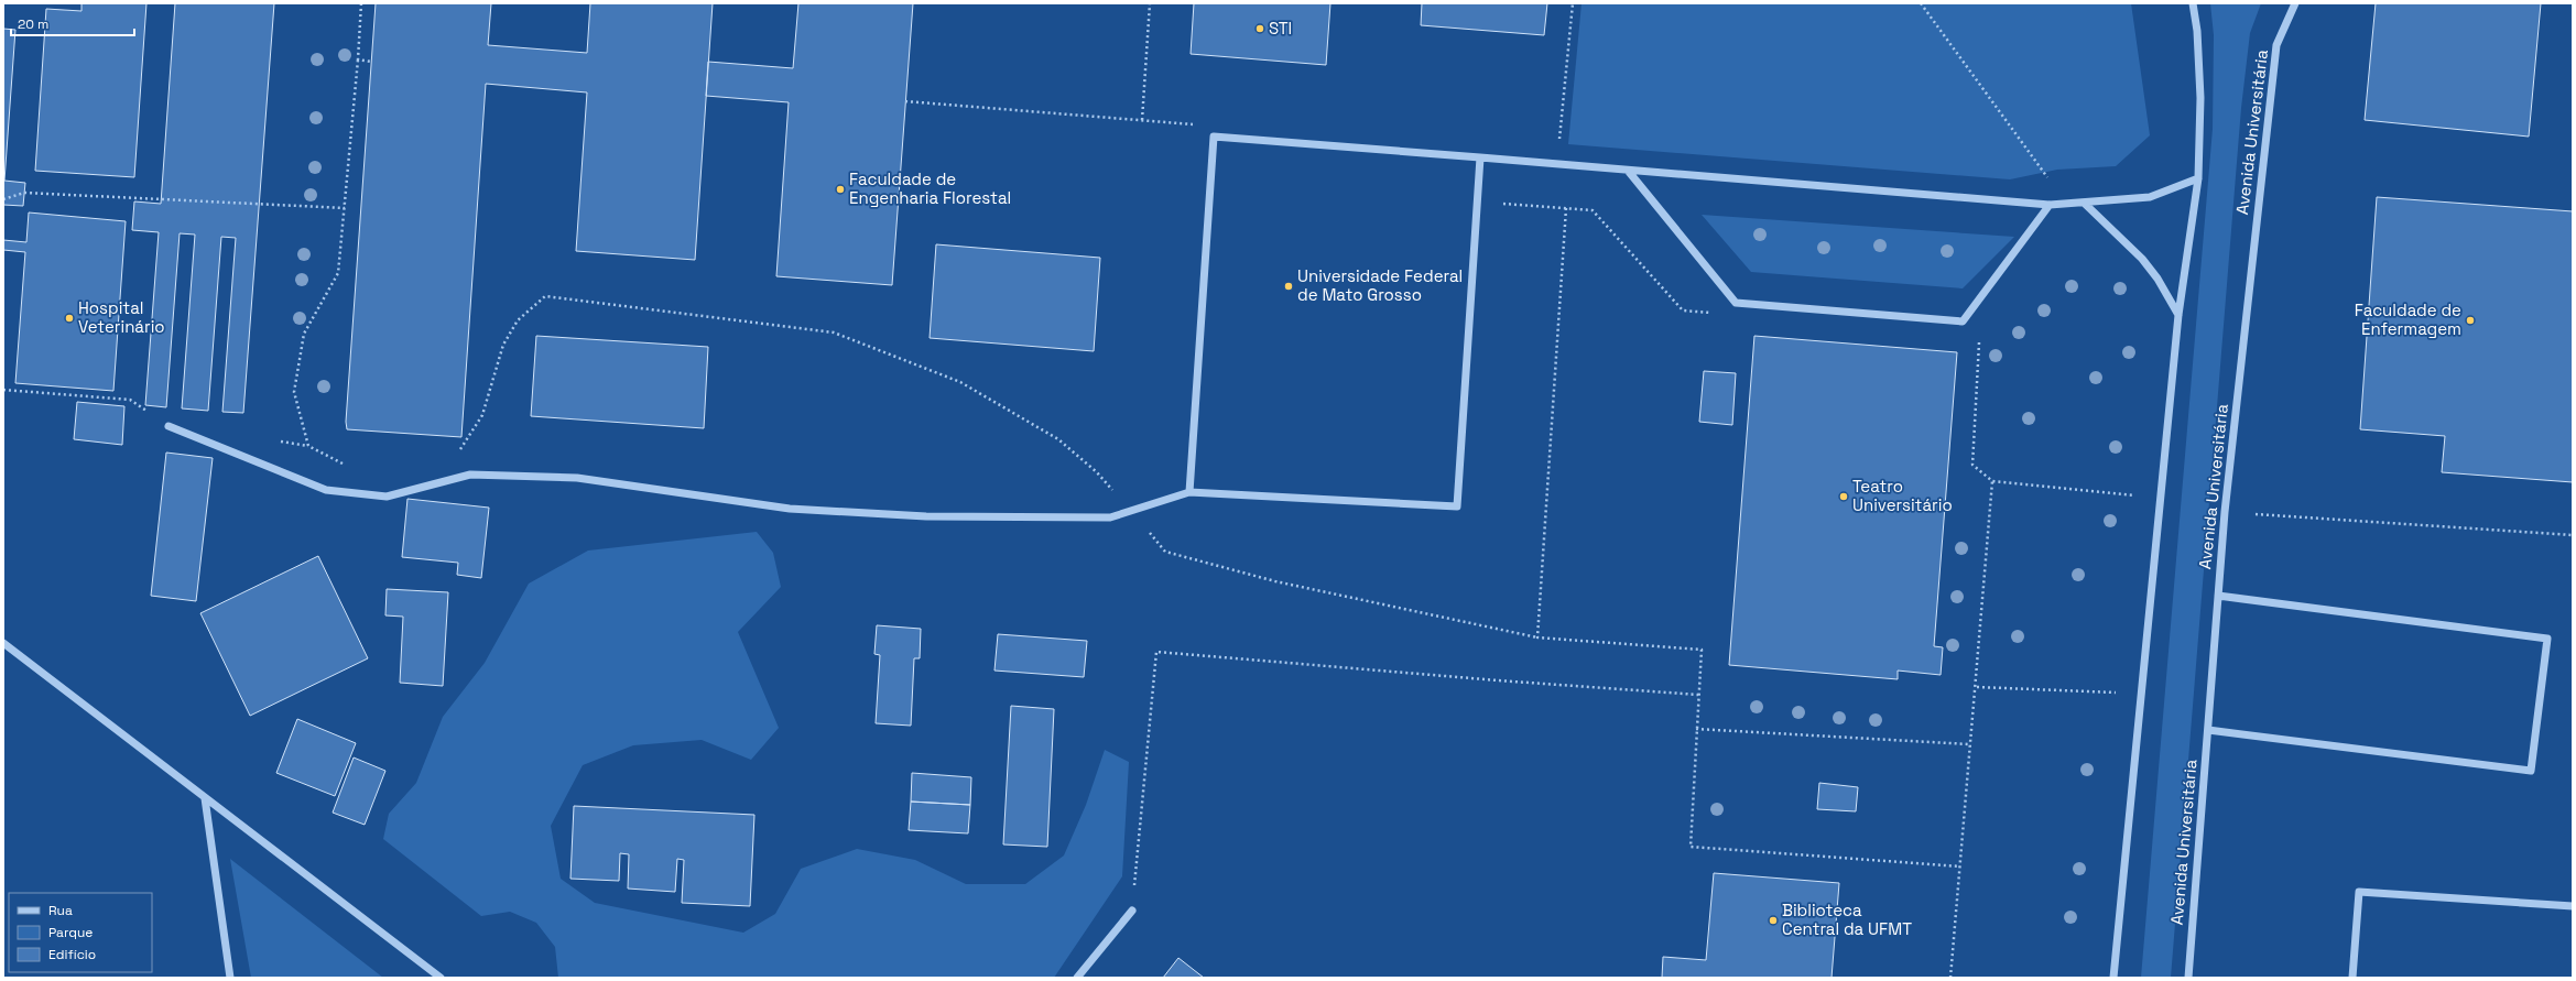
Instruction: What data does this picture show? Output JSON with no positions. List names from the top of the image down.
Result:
{
  "streets": {
    "street": ["Avenida Universitária"]
  },
  "places": [
    "STI",
    "Faculdade de Engenharia Florestal",
    "Universidade Federal de Mato Grosso",
    "Hospital Veterinário",
    "Faculdade de Enfermagem",
    "Teatro Universitário",
    "Biblioteca Central da UFMT"
  ],
  "legend": ["Rua", "Parque", "Edifício"],
  "scale_bar": "20 m"
}
